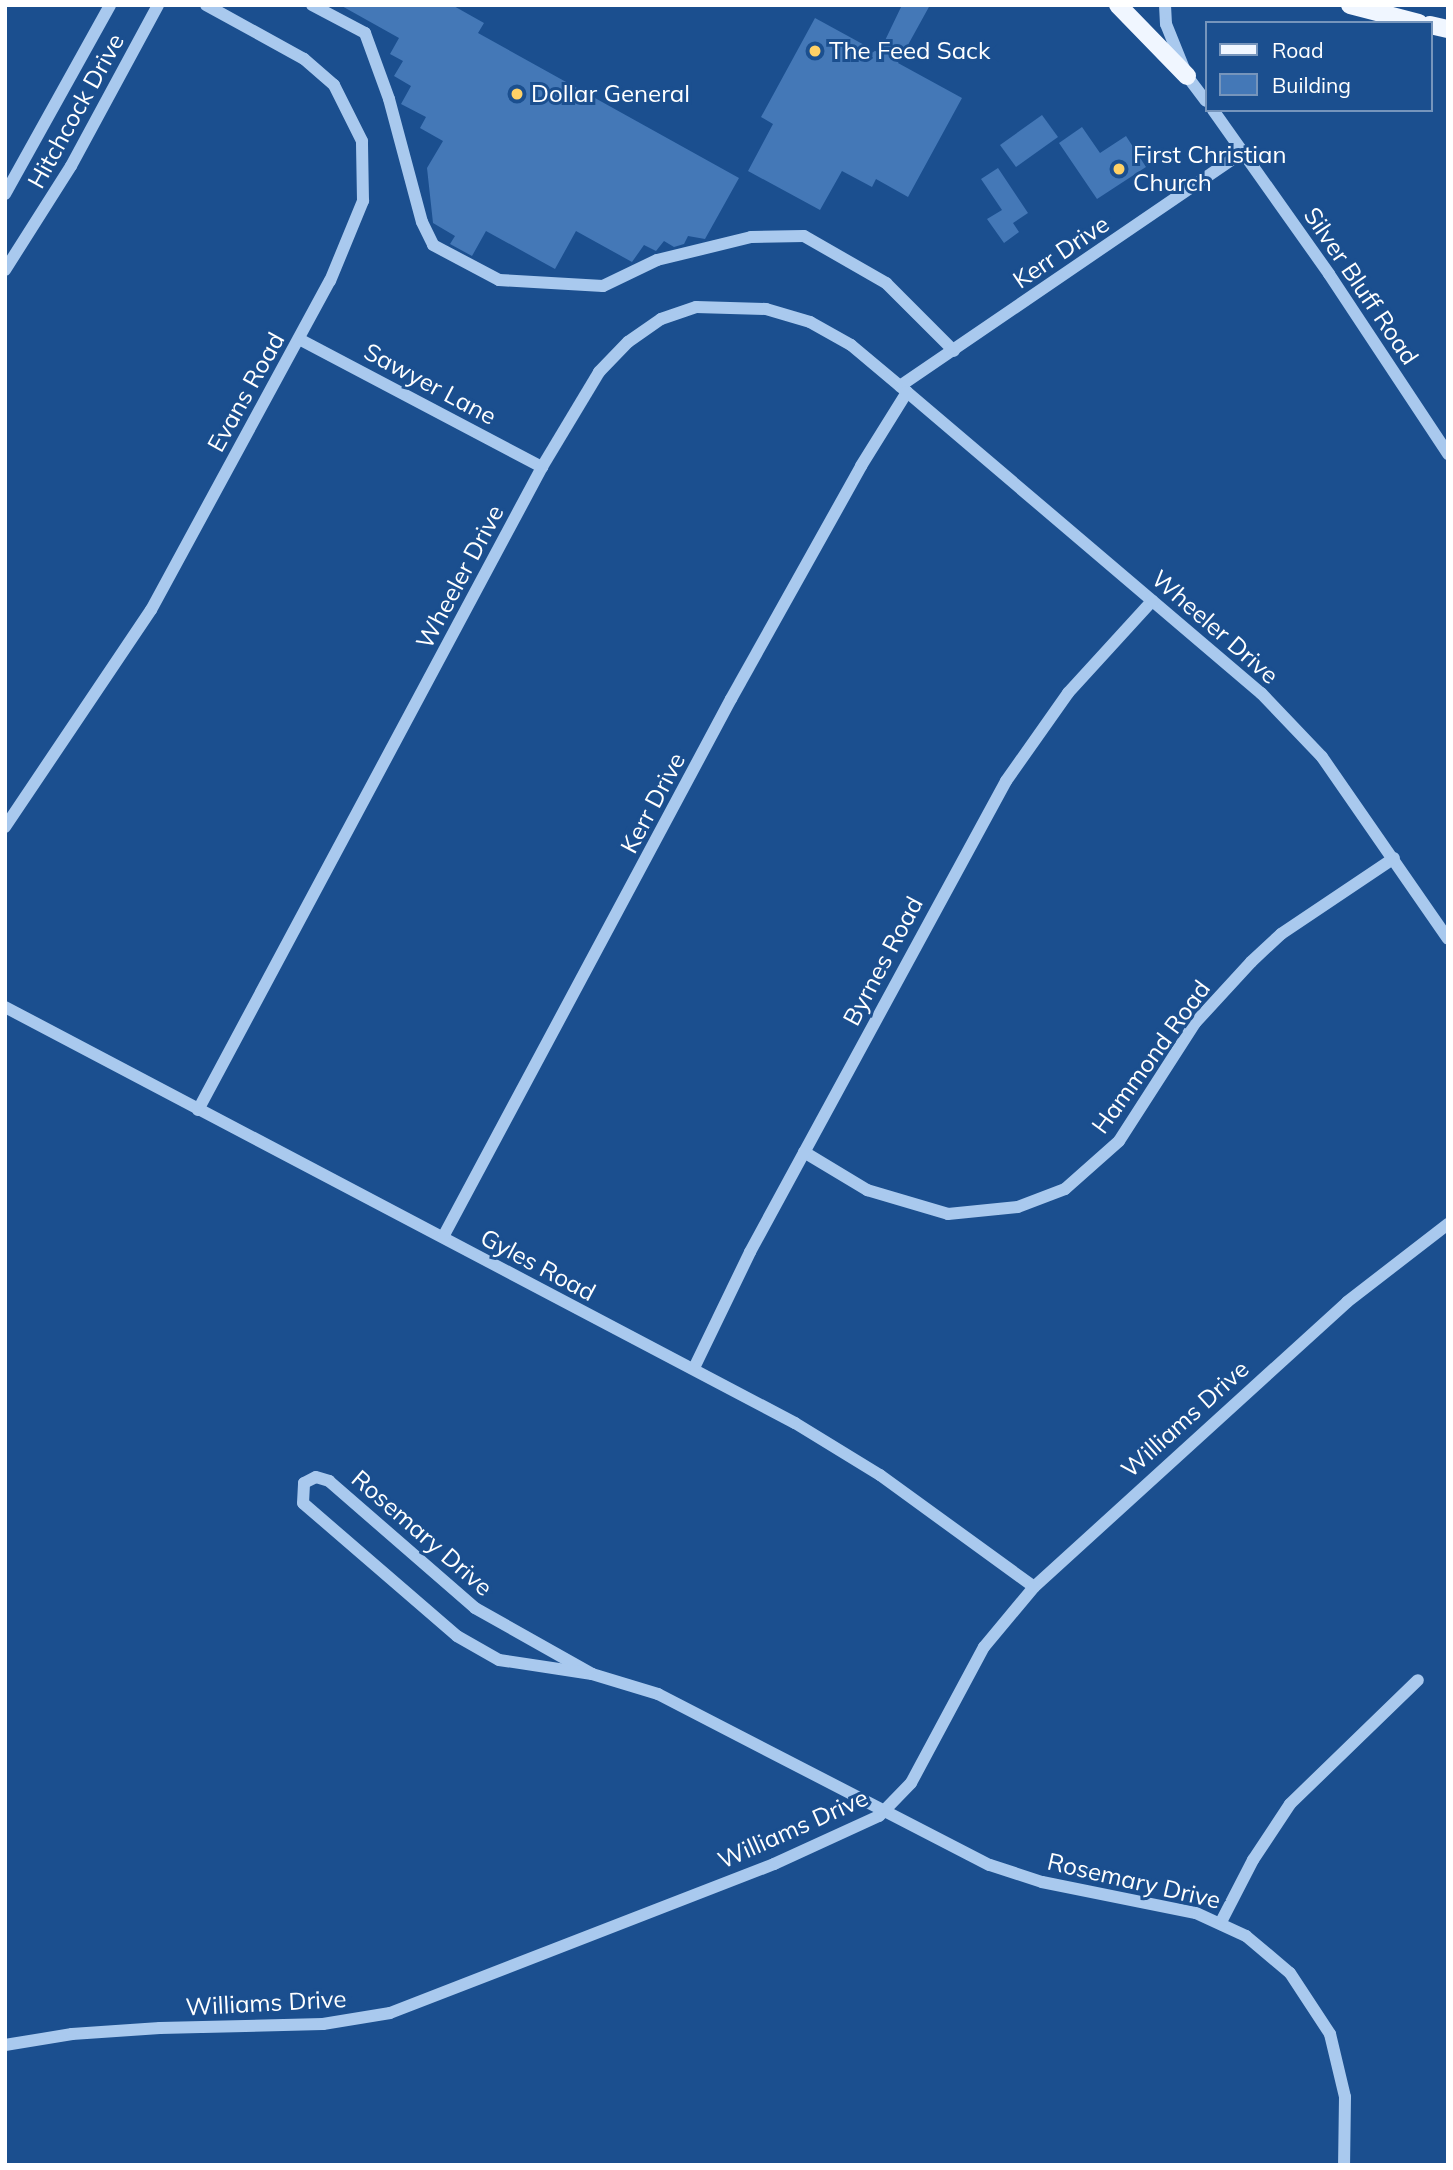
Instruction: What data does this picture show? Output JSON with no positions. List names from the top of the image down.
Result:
{
  "streets": {
    "street": [
      "Hitchcock Drive",
      "Kerr Drive",
      "Silver Bluff Road",
      "Sawyer Lane",
      "Evans Road",
      "Wheeler Drive",
      "Byrnes Road",
      "Hammond Road",
      "Gyles Road",
      "Williams Drive",
      "Rosemary Drive"
    ]
  },
  "crossings": [
    ["Kerr Drive", "Silver Bluff Road"],
    ["Kerr Drive", "Wheeler Drive"],
    ["Kerr Drive", "Gyles Road"],
    ["Sawyer Lane", "Evans Road"],
    ["Sawyer Lane", "Wheeler Drive"],
    ["Wheeler Drive", "Byrnes Road"],
    ["Wheeler Drive", "Hammond Road"],
    ["Wheeler Drive", "Gyles Road"],
    ["Byrnes Road", "Hammond Road"],
    ["Byrnes Road", "Gyles Road"],
    ["Gyles Road", "Williams Drive"],
    ["Williams Drive", "Rosemary Drive"]
  ],
  "places": ["The Feed Sack", "Dollar General", "First Christian Church"],
  "legend": ["Road", "Building"]
}
